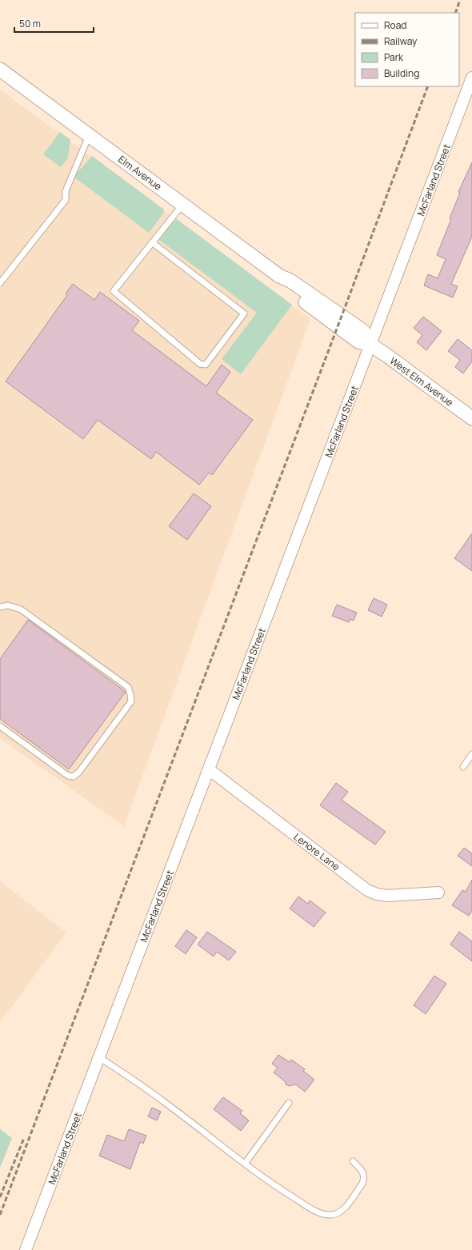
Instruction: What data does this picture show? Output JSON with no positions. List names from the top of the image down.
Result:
{
  "streets": {
    "street": [
      "Elm Avenue",
      "McFarland Street",
      "West Elm Avenue",
      "Lenore Lane"
    ]
  },
  "crossings": [
    ["Elm Avenue", "West Elm Avenue"],
    ["McFarland Street", "West Elm Avenue"],
    ["McFarland Street", "Lenore Lane"]
  ],
  "legend": [
    "Road",
    "Railway",
    "Park",
    "Building"
  ],
  "scale_bar": "50 m"
}
